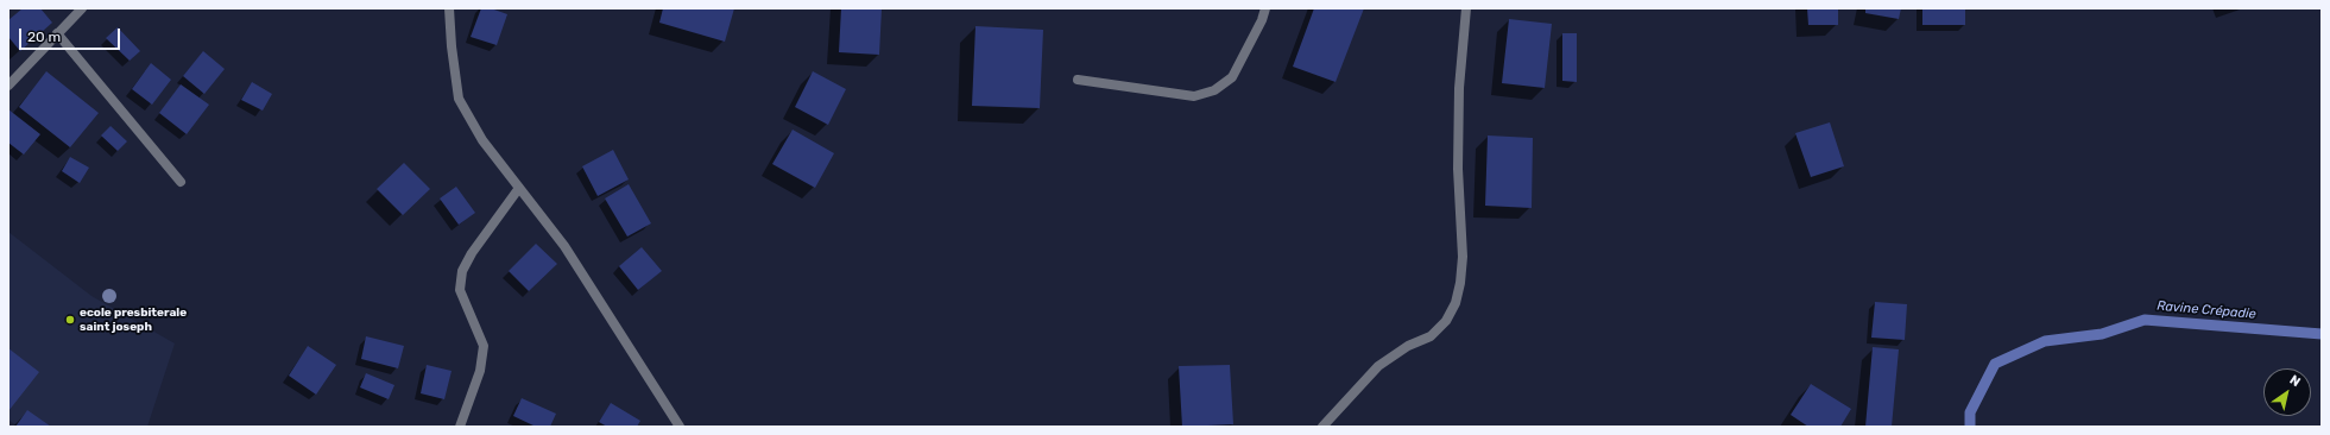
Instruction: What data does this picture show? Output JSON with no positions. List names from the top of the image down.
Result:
{
  "water": ["Ravine Crépadie"],
  "places": ["ecole presbiterale saint joseph"],
  "scale_bar": "20 m",
  "north": "top right"
}
